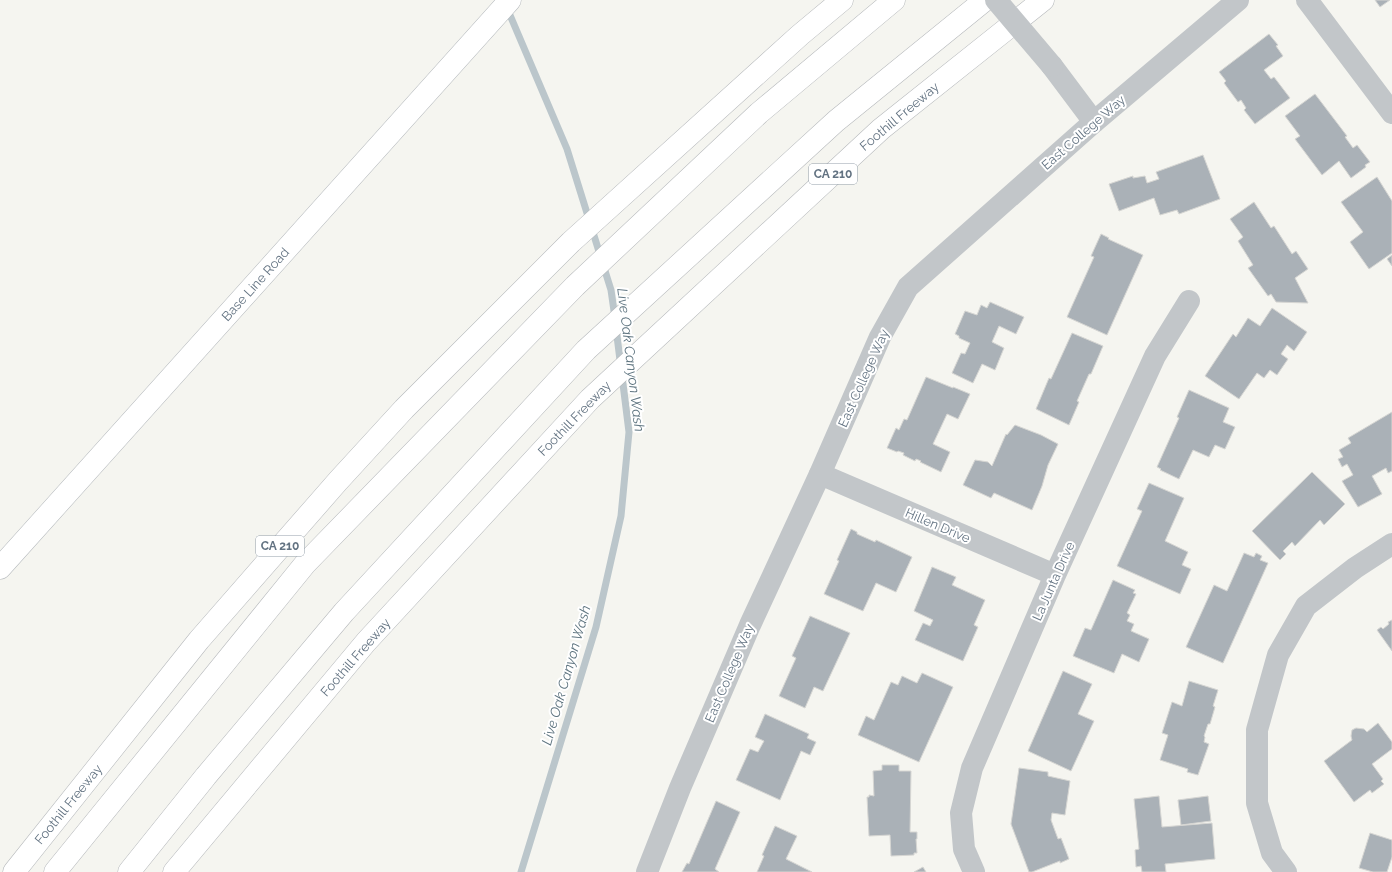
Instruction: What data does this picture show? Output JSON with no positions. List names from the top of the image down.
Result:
{
  "streets": {
    "main road": ["Foothill Freeway", "CA 210", "Base Line Road"],
    "street": ["East College Way", "Hillen Drive", "La Junta Drive"]
  },
  "crossings": [
    ["East College Way", "Hillen Drive"],
    ["Hillen Drive", "La Junta Drive"]
  ],
  "water": ["Live Oak Canyon Wash"]
}
